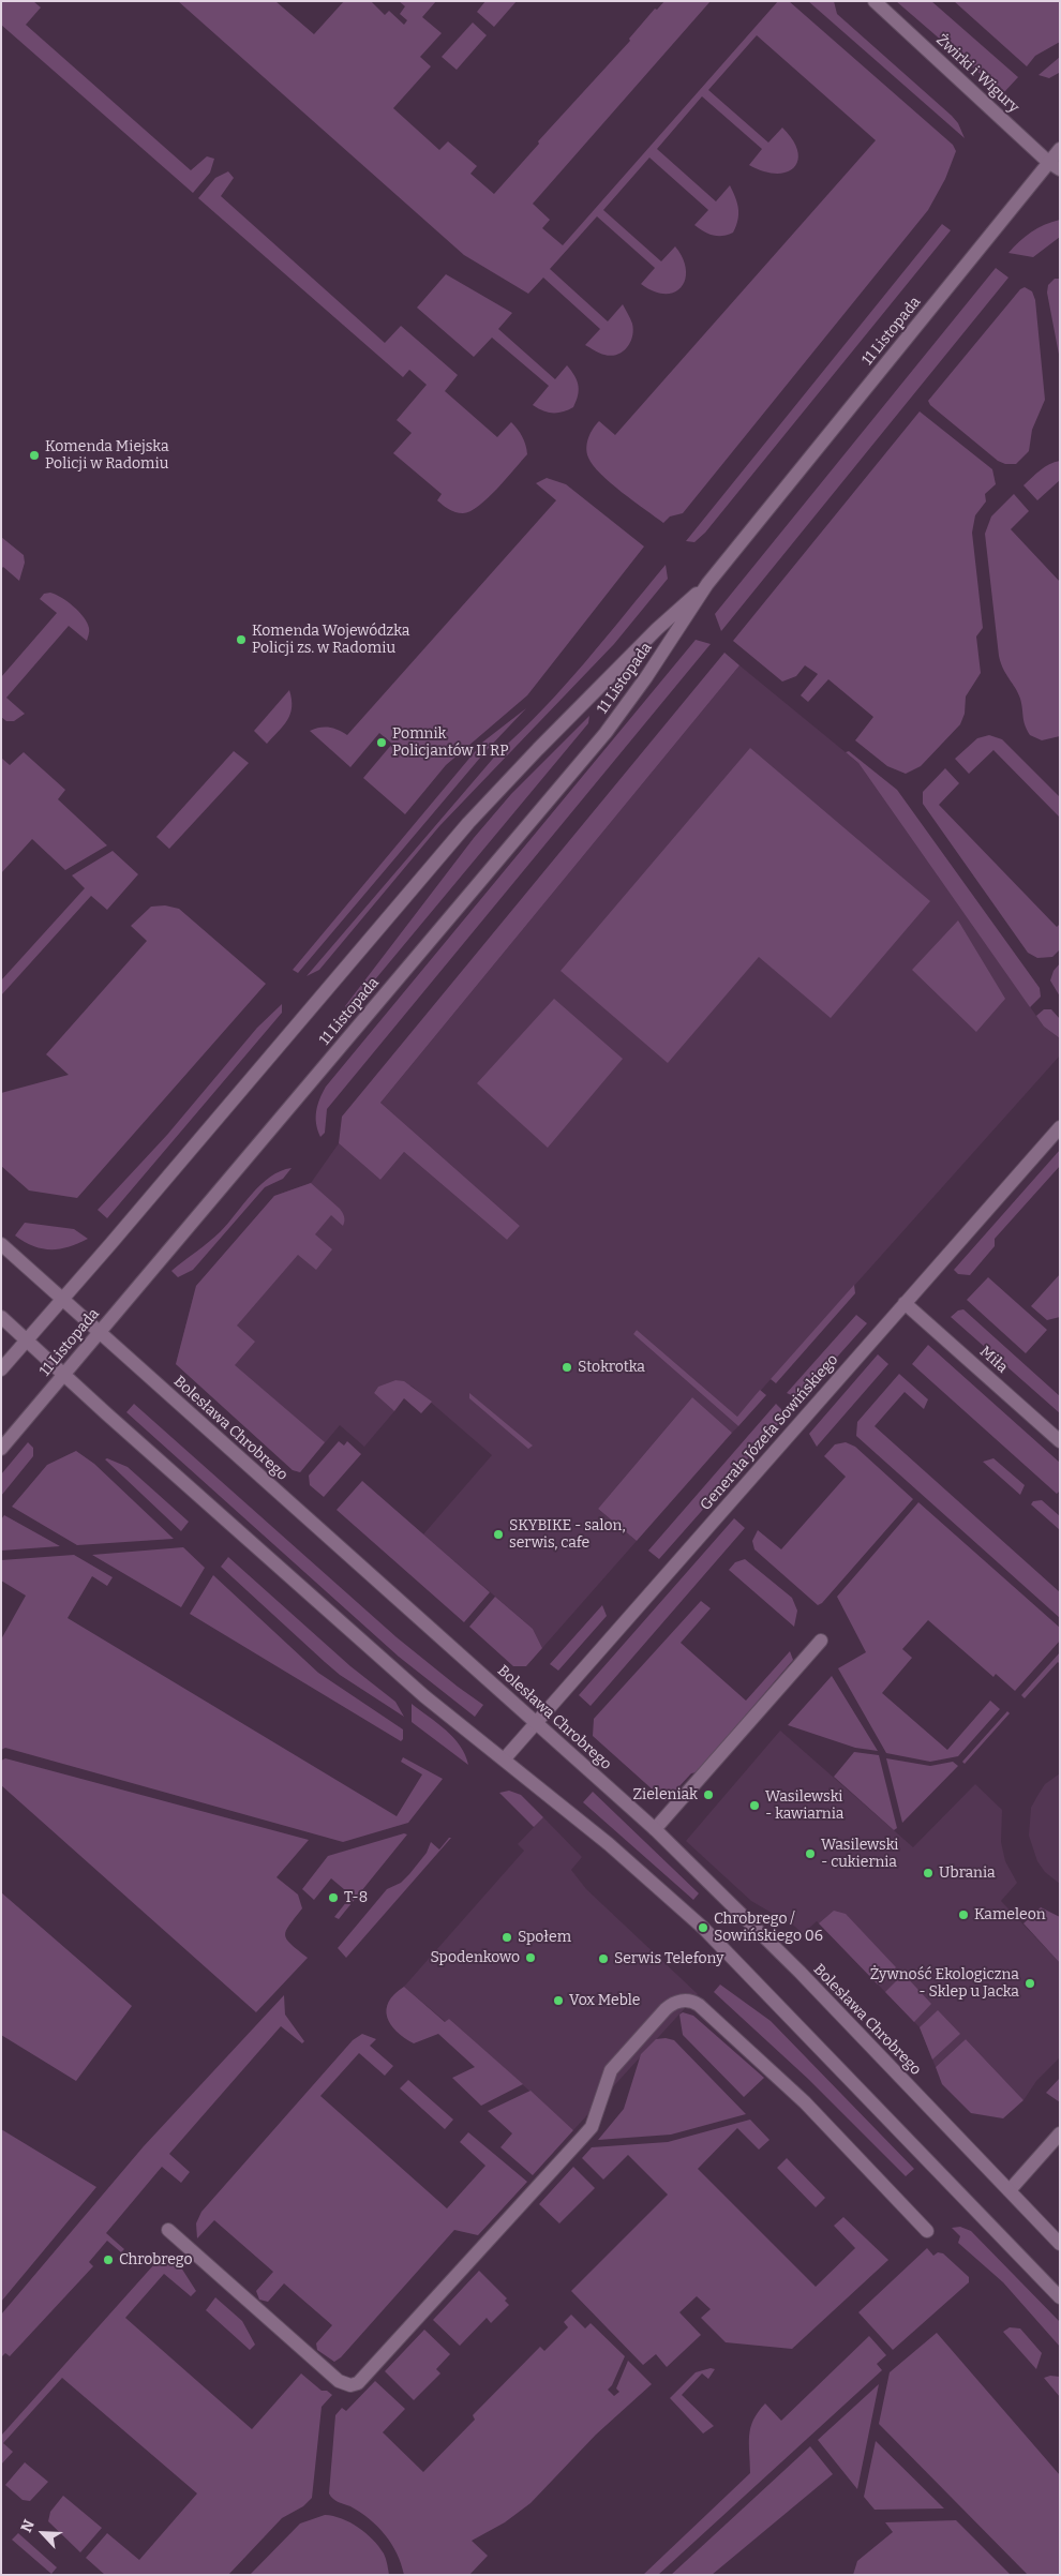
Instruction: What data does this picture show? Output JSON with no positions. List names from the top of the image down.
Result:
{
  "streets": {
    "street": [
      "Żwirki i Wigury",
      "11 Listopada",
      "Miła",
      "Bolesława Chrobrego",
      "Generała Józefa Sowińskiego"
    ]
  },
  "crossings": [
    ["Żwirki i Wigury", "11 Listopada"],
    ["11 Listopada", "Bolesława Chrobrego"],
    ["Miła", "Generała Józefa Sowińskiego"],
    ["Bolesława Chrobrego", "Generała Józefa Sowińskiego"]
  ],
  "places": [
    "Komenda Miejska Policji w Radomiu",
    "Komenda Wojewódzka Policji zs. w Radomiu",
    "Pomnik Policjantów II RP",
    "Stokrotka",
    "SKYBIKE - salon, serwis, cafe",
    "Zieleniak",
    "Wasilewski - kawiarnia",
    "Wasilewski - cukiernia",
    "Ubrania",
    "T-8",
    "Kameleon",
    "Chrobrego / Sowińskiego 06",
    "Społem",
    "Spodenkowo",
    "Serwis Telefony",
    "Żywność Ekologiczna - Sklep u Jacka",
    "Vox Meble",
    "Chrobrego"
  ],
  "north": "top left"
}
